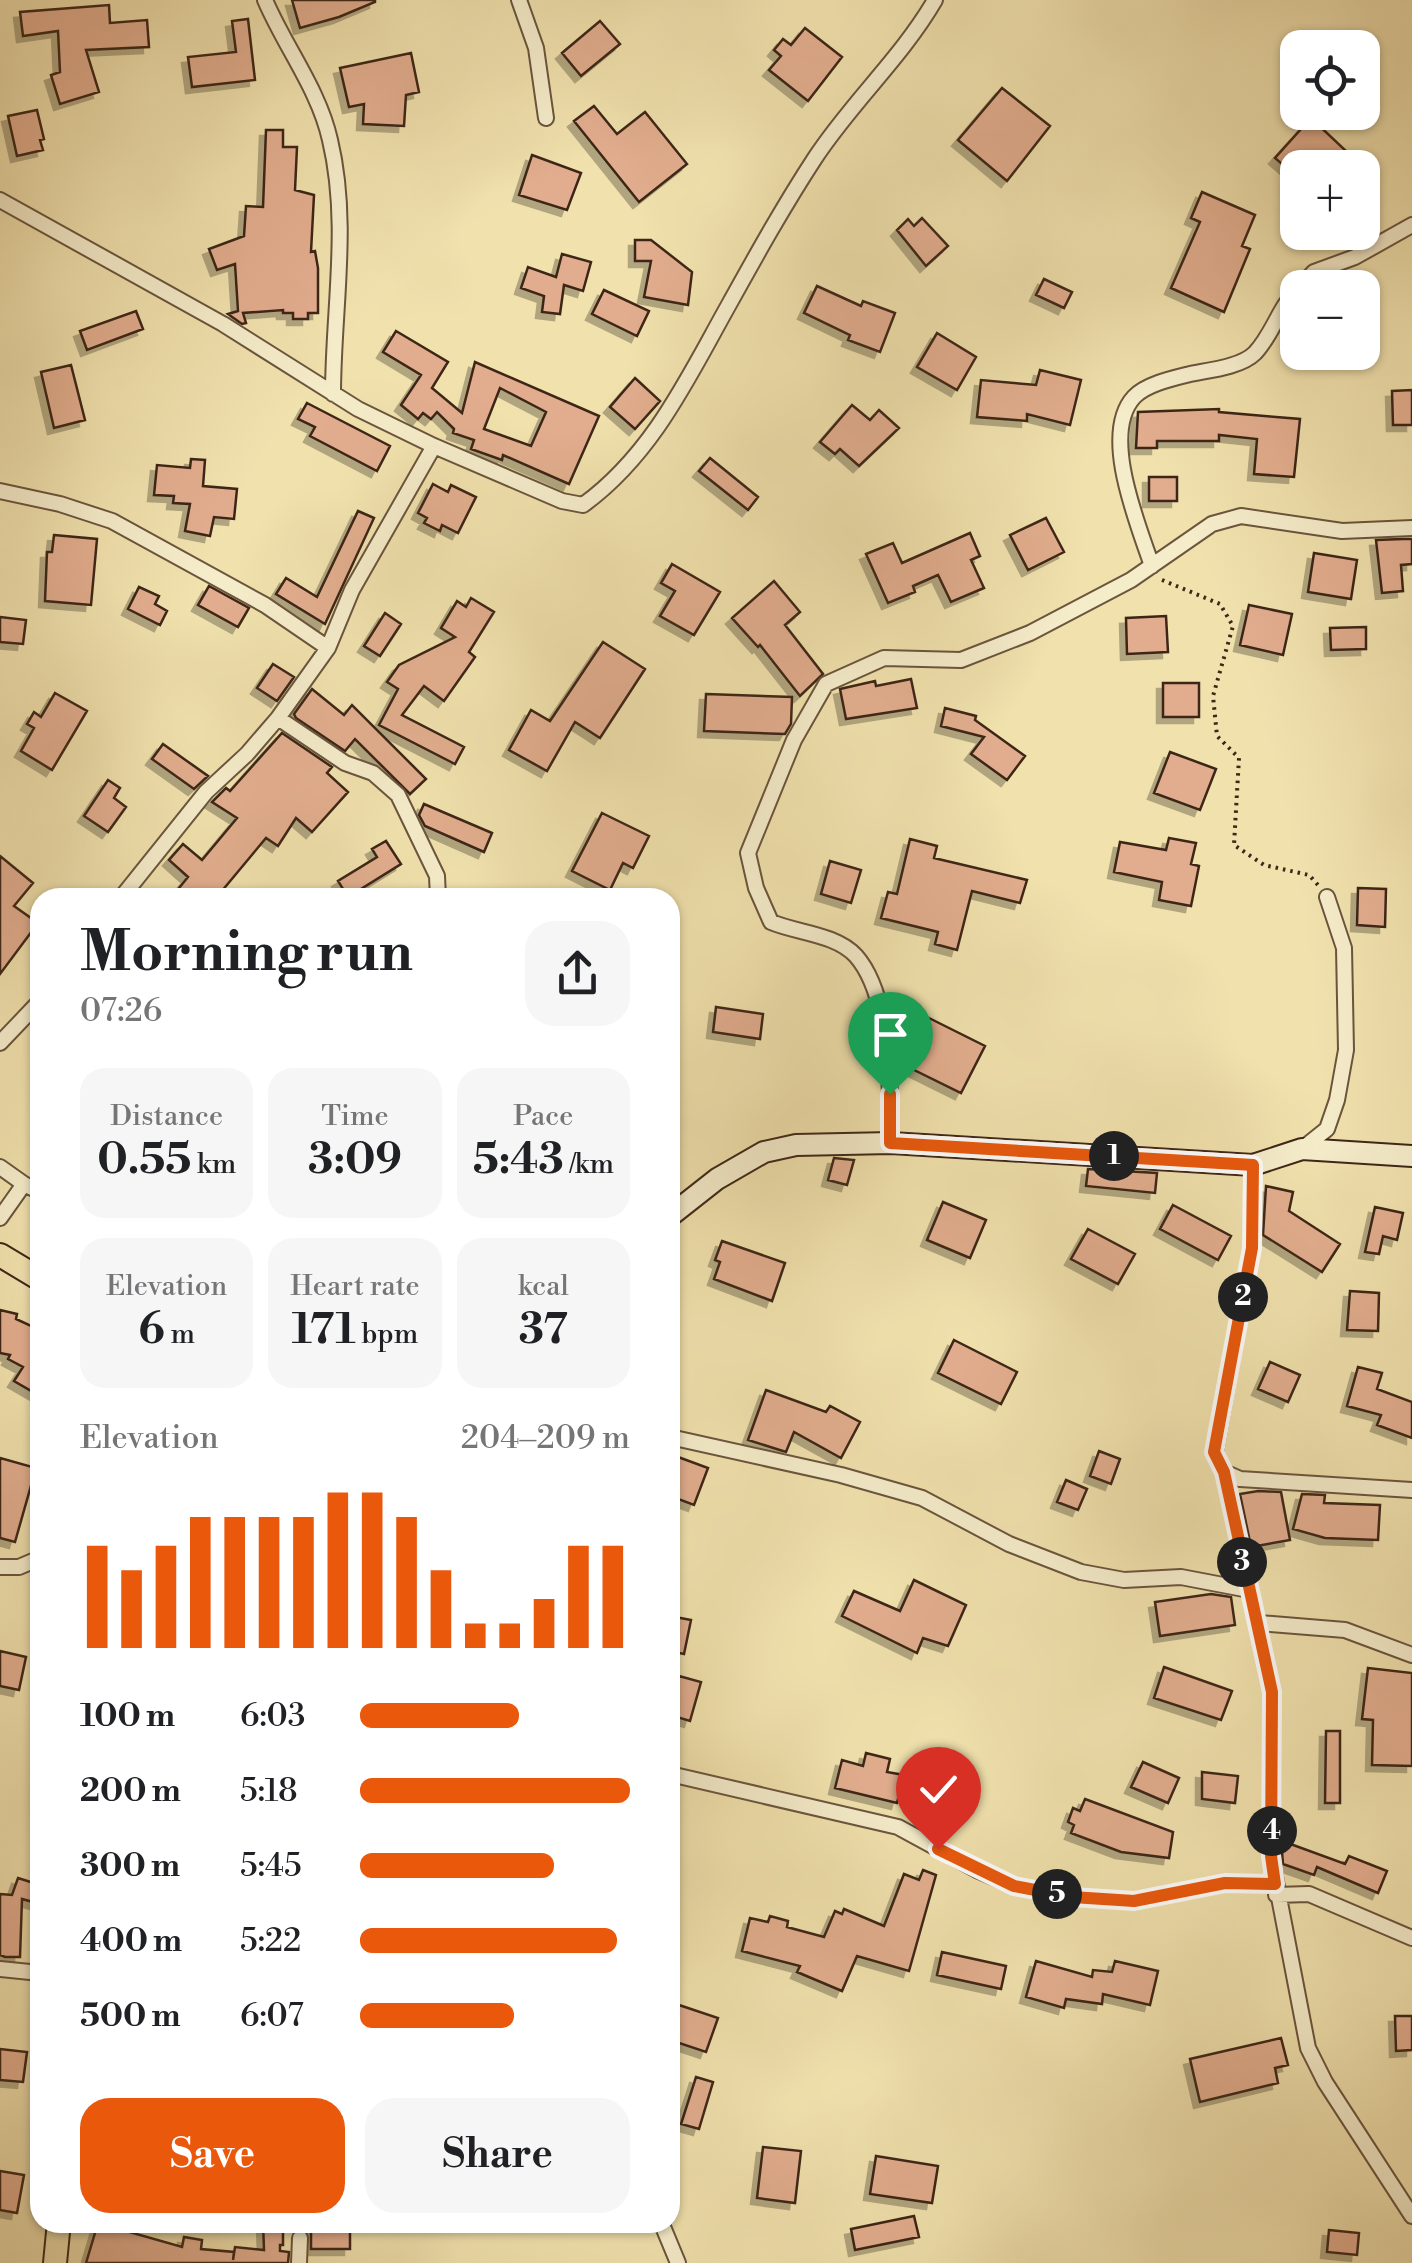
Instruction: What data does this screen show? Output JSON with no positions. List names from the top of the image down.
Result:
{
  "page": {
    "map_buttons": ["+", "−"],
    "heading": ["Morning run", "07:26"],
    "stats": [
      ["Distance", "0.55 km"],
      ["Time", "3:09"],
      ["Pace", "5:43 /km"],
      ["Elevation", "6 m"],
      ["Heart rate", "171 bpm"],
      ["kcal", "37"]
    ],
    "pins": [
      "1",
      "2",
      "3",
      "4",
      "5"
    ],
    "chart": ["Elevation", "204–209 m"],
    "list": [
      {
        "name": "100 m",
        "note": "6:03"
      },
      {
        "name": "200 m",
        "note": "5:18"
      },
      {
        "name": "300 m",
        "note": "5:45"
      },
      {
        "name": "400 m",
        "note": "5:22"
      },
      {
        "name": "500 m",
        "note": "6:07"
      }
    ],
    "buttons": ["Save", "Share"]
  }
}
